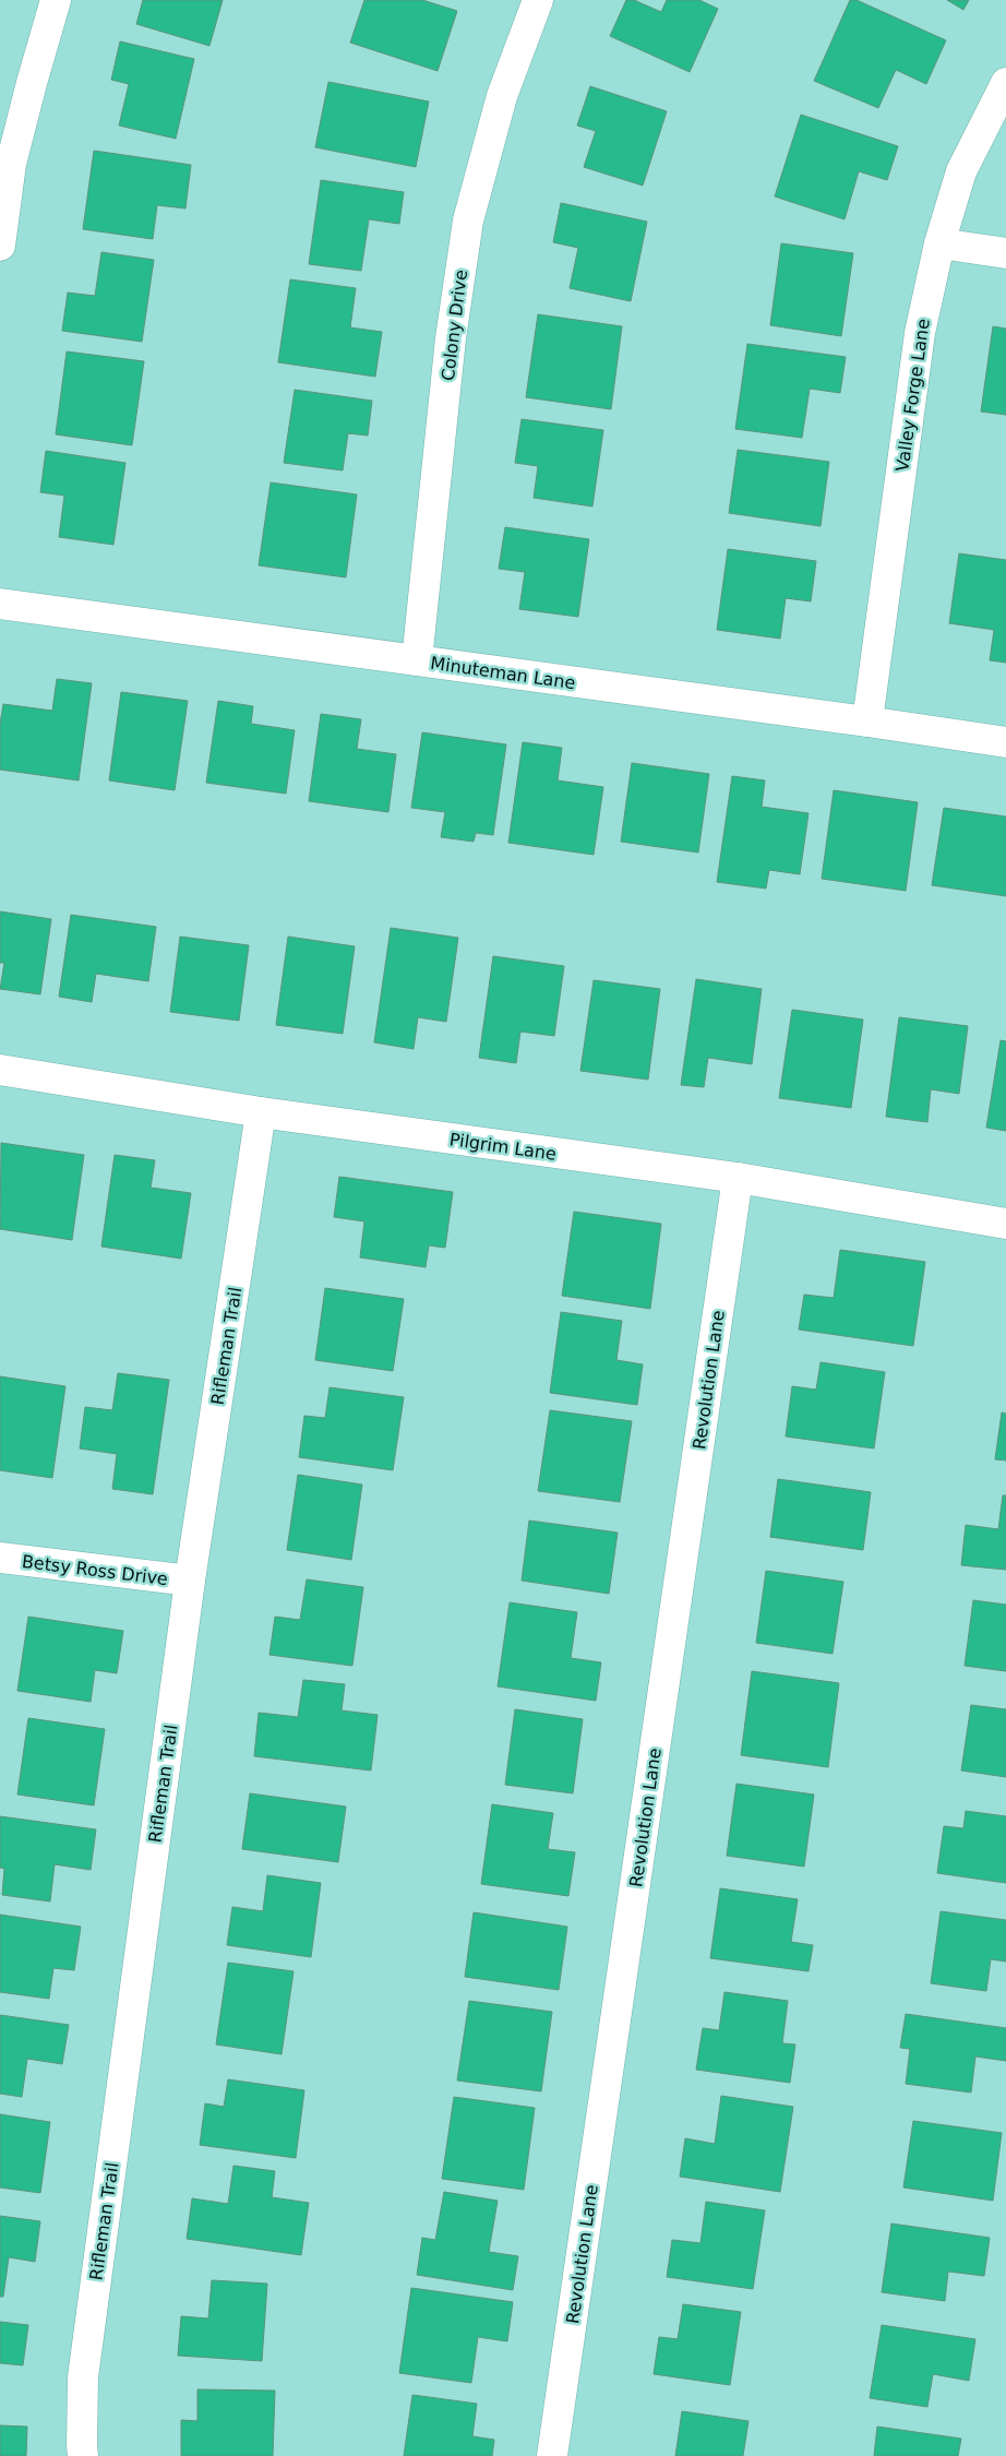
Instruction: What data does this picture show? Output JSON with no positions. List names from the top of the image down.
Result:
{
  "streets": {
    "street": [
      "Colony Drive",
      "Valley Forge Lane",
      "Minuteman Lane",
      "Pilgrim Lane",
      "Rifleman Trail",
      "Revolution Lane",
      "Betsy Ross Drive"
    ]
  },
  "crossings": [
    ["Colony Drive", "Minuteman Lane"],
    ["Valley Forge Lane", "Minuteman Lane"],
    ["Pilgrim Lane", "Rifleman Trail"],
    ["Pilgrim Lane", "Revolution Lane"],
    ["Rifleman Trail", "Betsy Ross Drive"]
  ]
}
